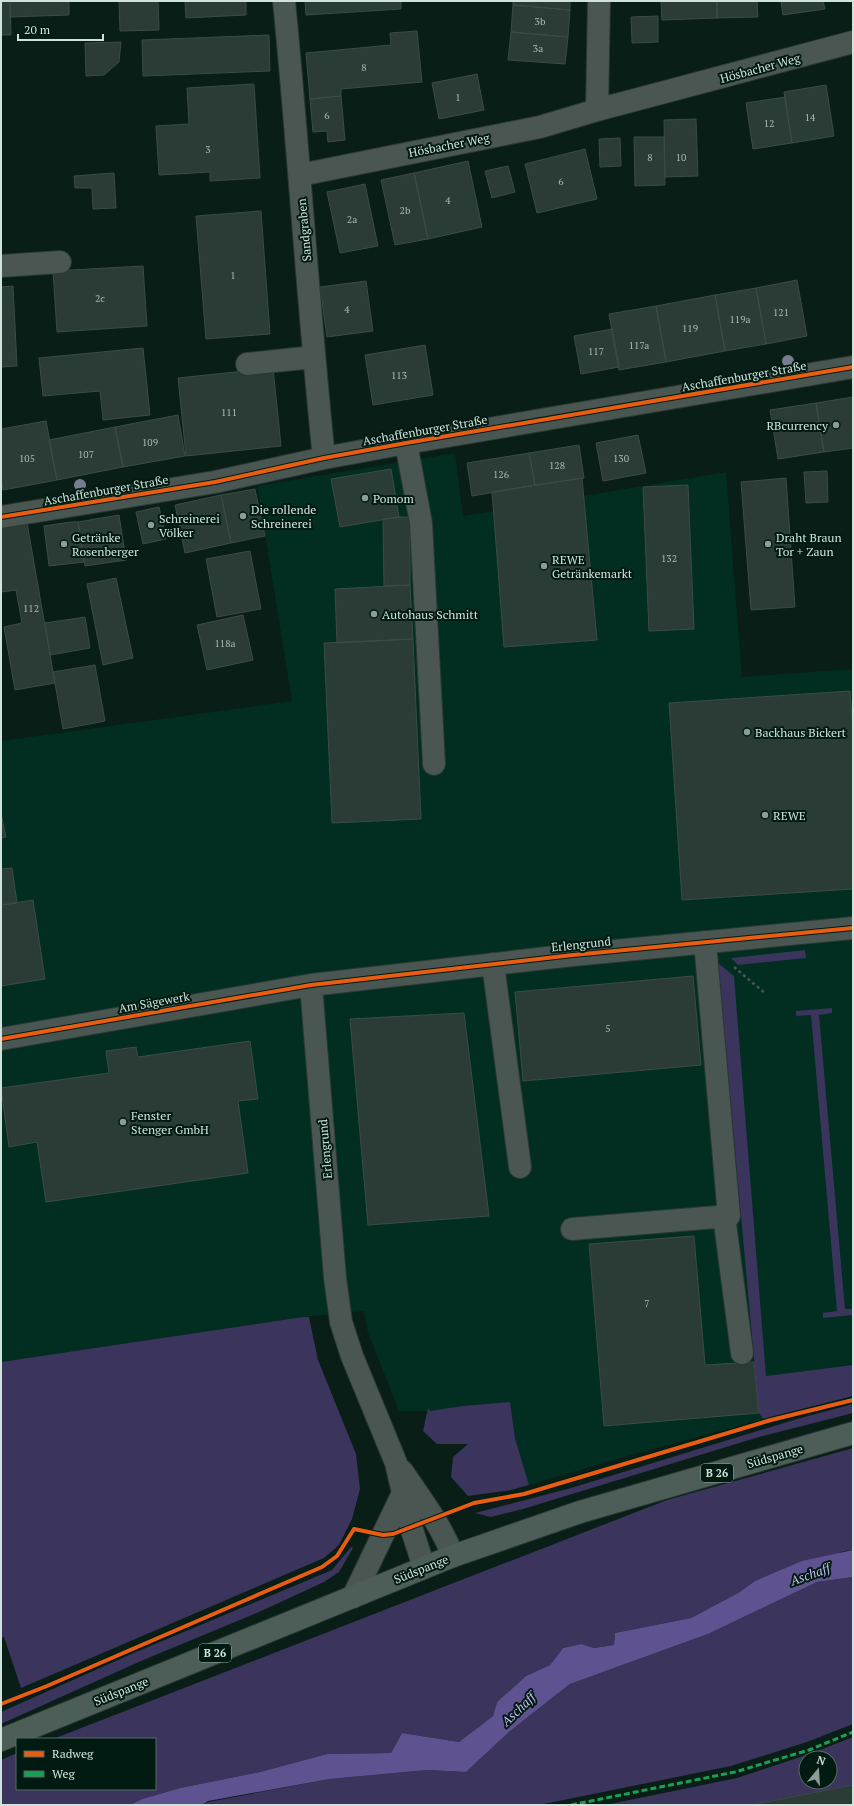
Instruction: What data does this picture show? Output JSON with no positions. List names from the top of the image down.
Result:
{
  "streets": {
    "main road": ["Südspange", "B 26"],
    "street": [
      "Hösbacher Weg",
      "Sandgraben",
      "Aschaffenburger Straße",
      "Erlengrund",
      "Am Sägewerk"
    ]
  },
  "crossings": [
    ["Hösbacher Weg", "Sandgraben"],
    ["Sandgraben", "Aschaffenburger Straße"],
    ["Erlengrund", "Am Sägewerk"],
    ["Erlengrund", "Südspange"]
  ],
  "water": ["Aschaff"],
  "places": [
    "RBcurrency",
    "Pomom",
    "Die rollende Schreinerei",
    "Schreinerei Völker",
    "Getränke Rosenberger",
    "Draht Braun Tor + Zaun",
    "REWE Getränkemarkt",
    "Autohaus Schmitt",
    "Backhaus Bickert",
    "REWE",
    "Fenster Stenger GmbH"
  ],
  "house_numbers": [
    "3b",
    "3a",
    "8",
    "1",
    "6",
    "14",
    "12",
    "3",
    "8",
    "10",
    "6",
    "4",
    "2b",
    "2a",
    "1",
    "2c",
    "4",
    "121",
    "119a",
    "119",
    "117a",
    "117",
    "113",
    "111",
    "109",
    "107",
    "105",
    "130",
    "128",
    "126",
    "132",
    "112",
    "118a",
    "5",
    "7"
  ],
  "legend": ["Radweg", "Weg"],
  "scale_bar": "20 m",
  "north": "top"
}
